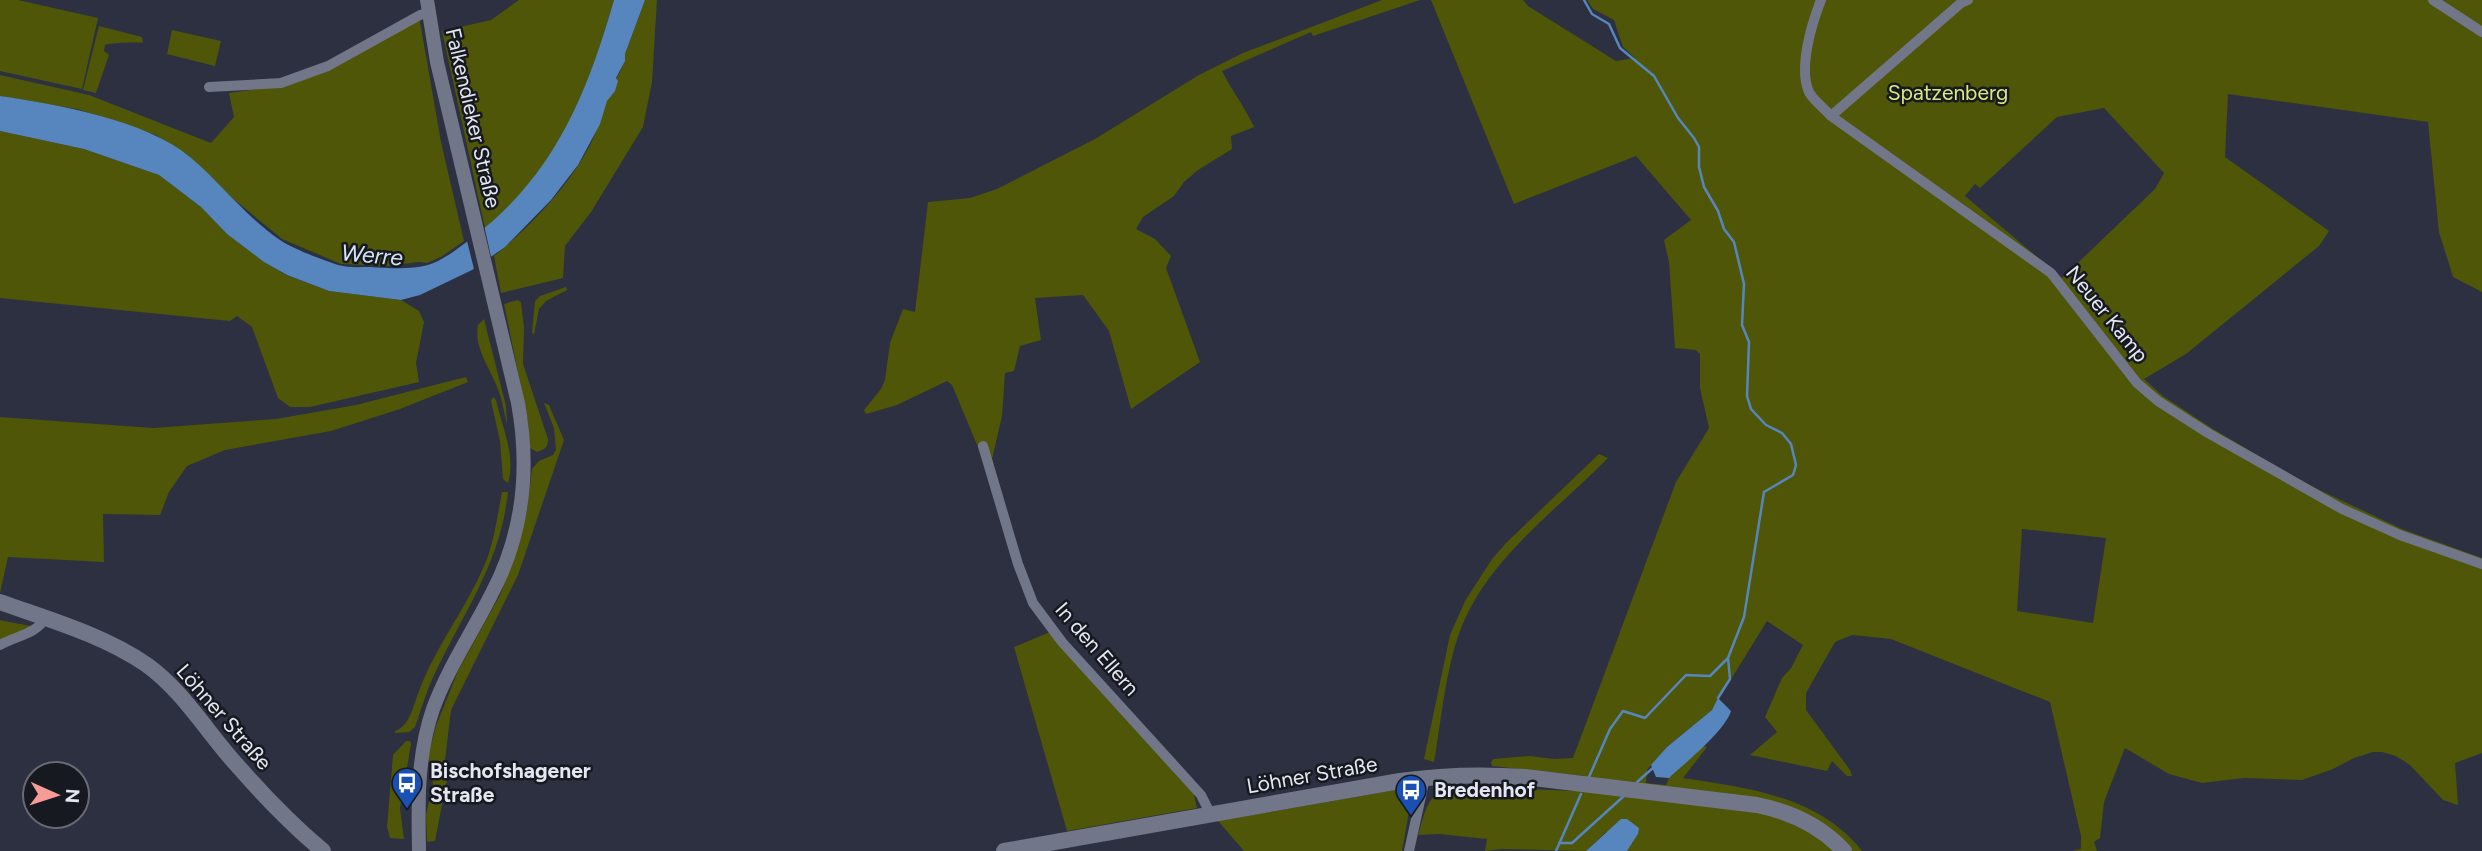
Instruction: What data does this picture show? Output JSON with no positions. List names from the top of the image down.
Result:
{
  "streets": {
    "main road": ["Löhner Straße"],
    "street": ["Falkendieker Straße", "Neuer Kamp", "In den Ellern"]
  },
  "crossings": [
    ["In den Ellern", "Löhner Straße"]
  ],
  "water": ["Werre"],
  "parks": ["Spatzenberg"],
  "places": {
    "bus stop": ["Bischofshagener Straße", "Bredenhof"]
  },
  "north": "right"
}
